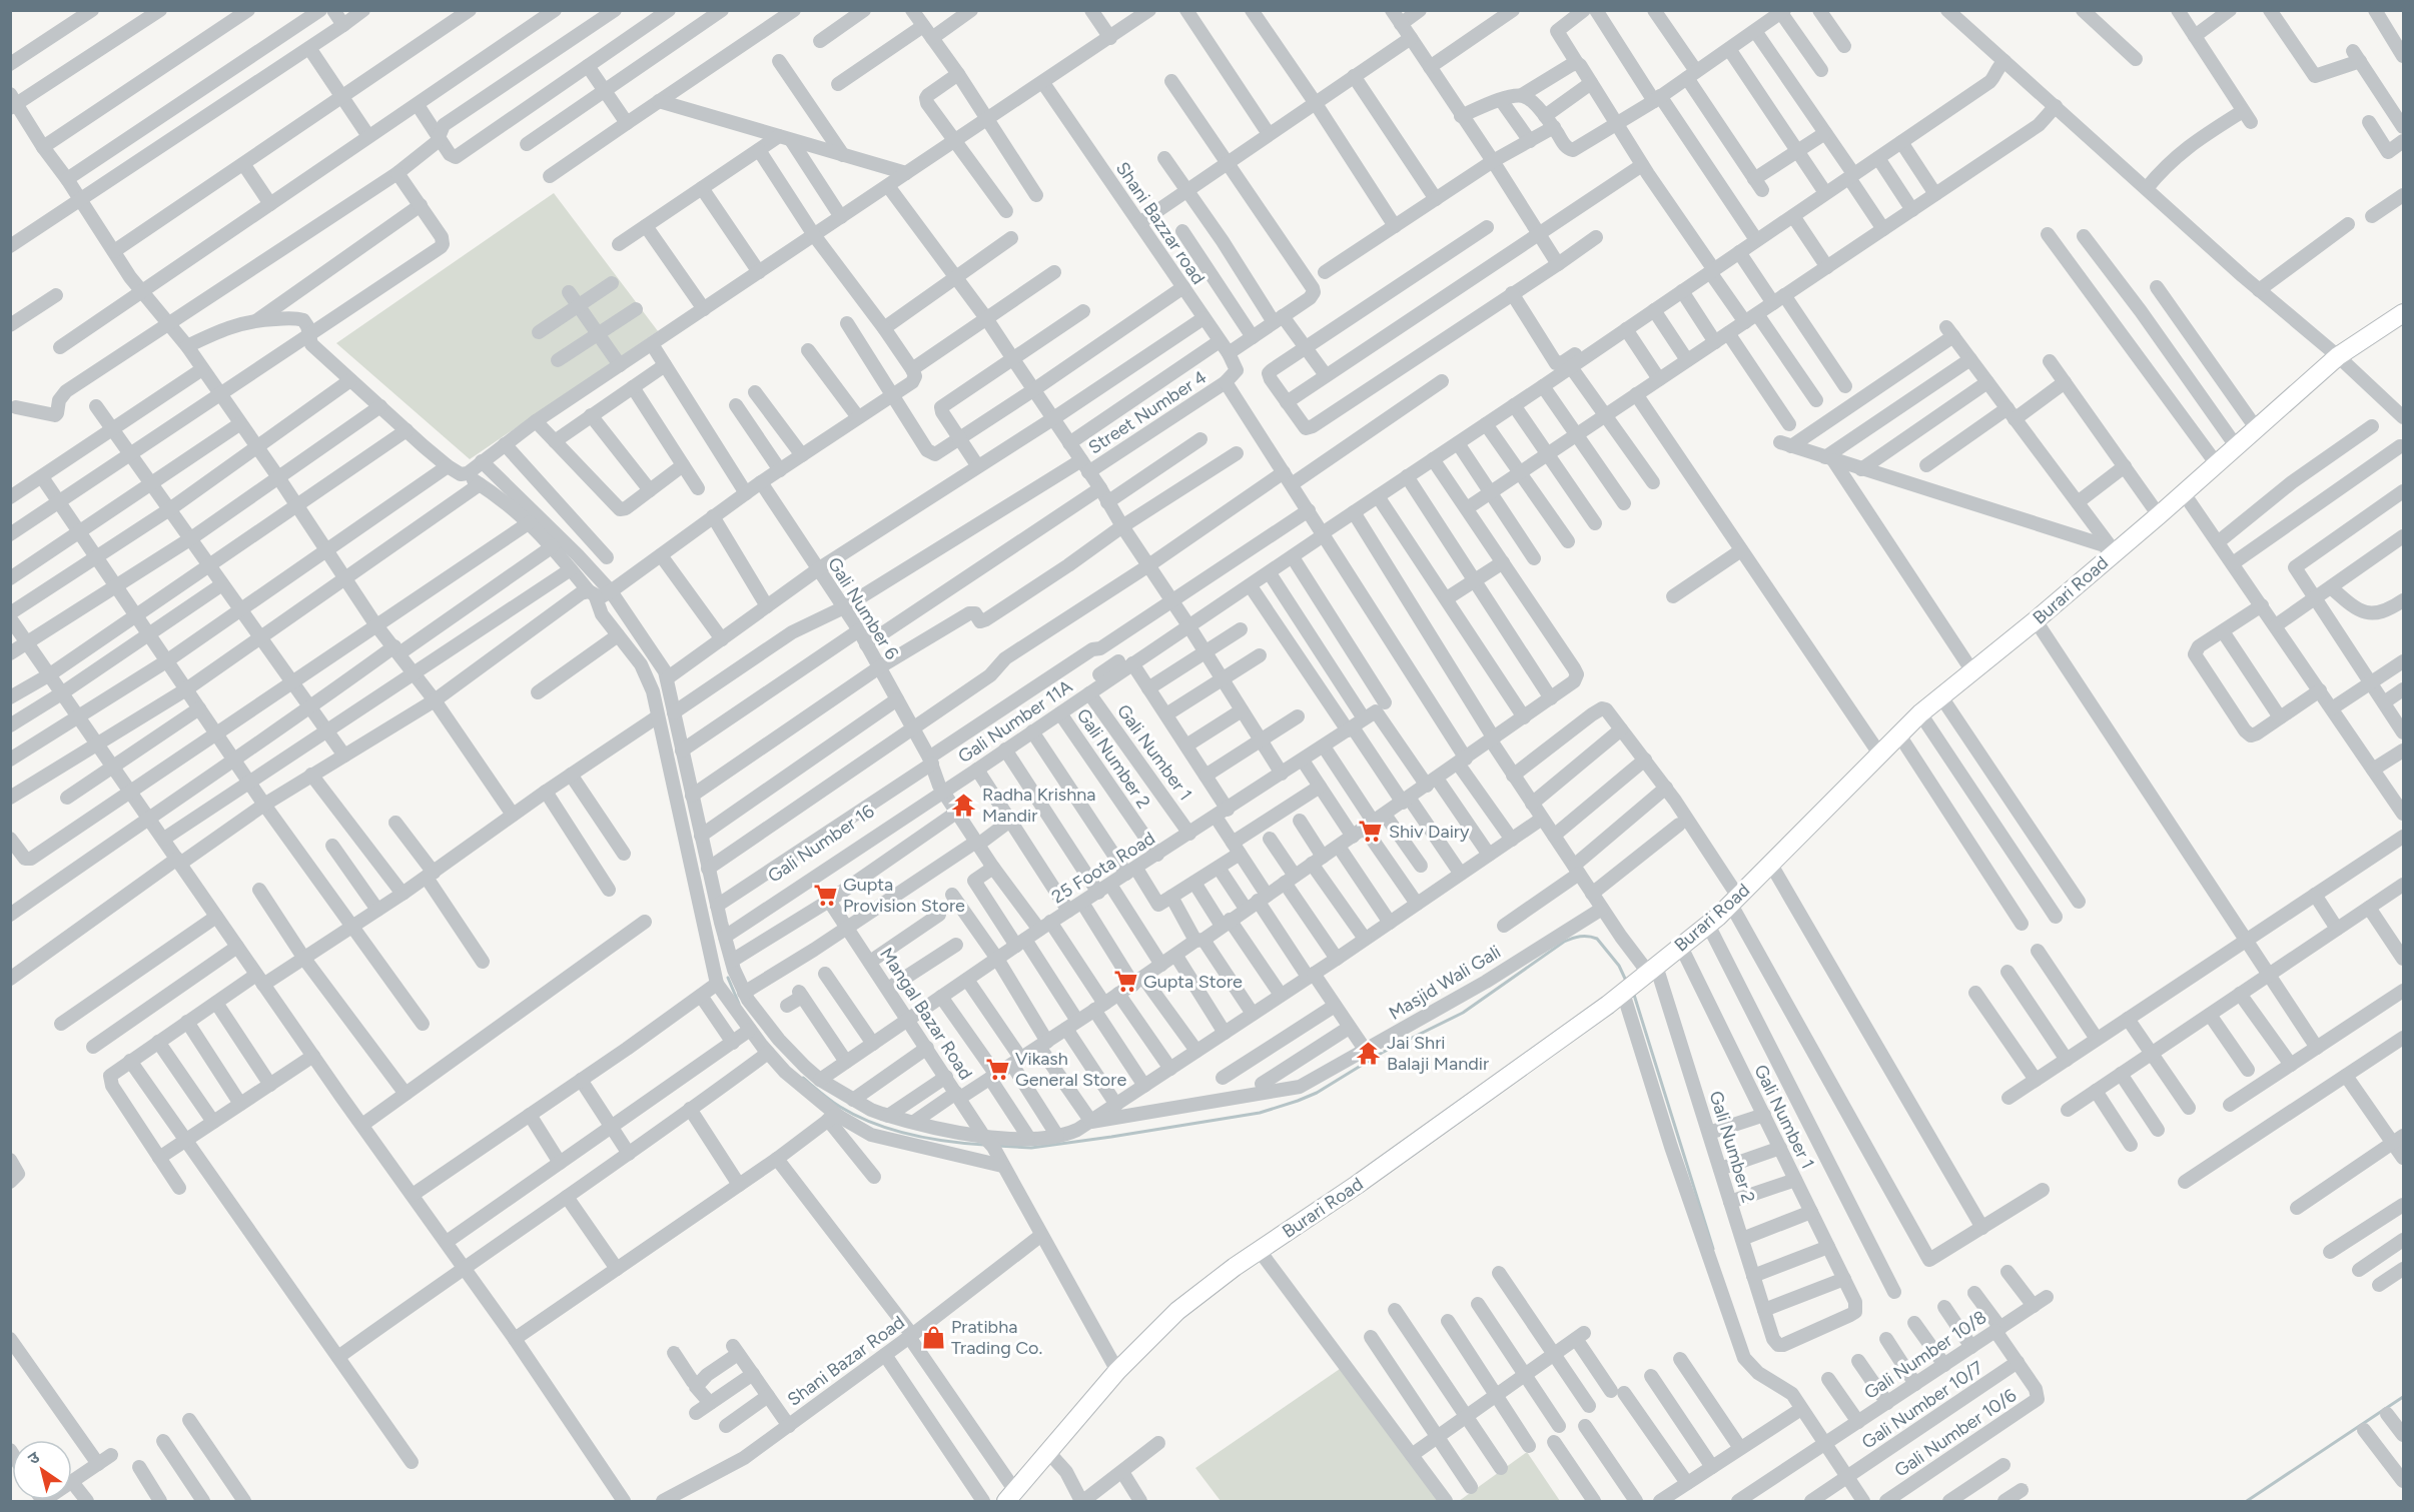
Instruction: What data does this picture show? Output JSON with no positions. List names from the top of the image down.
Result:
{
  "streets": {
    "main road": ["Burari Road"],
    "street": [
      "Shani Bazzar road",
      "Street Number 4",
      "Gali Number 6",
      "Gali Number 11A",
      "Gali Number 1",
      "Gali Number 2",
      "Gali Number 16",
      "25 Foota Road",
      "Masjid Wali Gali",
      "Mangal Bazar Road",
      "Gali Number 10/8",
      "Shani Bazar Road",
      "Gali Number 10/7",
      "Gali Number 10/6"
    ]
  },
  "crossings": [
    ["Street Number 4", "Gali Number 6"],
    ["Burari Road", "Gali Number 1"],
    ["Burari Road", "Gali Number 2"],
    ["Burari Road", "Mangal Bazar Road"],
    ["Gali Number 6", "Gali Number 11A"],
    ["Gali Number 6", "Gali Number 16"],
    ["Gali Number 6", "25 Foota Road"],
    ["Gali Number 11A", "Gali Number 1"],
    ["Gali Number 11A", "Gali Number 2"],
    ["Gali Number 11A", "Gali Number 16"],
    ["Gali Number 11A", "Mangal Bazar Road"],
    ["Gali Number 1", "Gali Number 2"],
    ["Gali Number 1", "25 Foota Road"],
    ["Gali Number 2", "25 Foota Road"],
    ["25 Foota Road", "Mangal Bazar Road"],
    ["Mangal Bazar Road", "Shani Bazar Road"],
    ["Gali Number 10/8", "Gali Number 10/6"],
    ["Gali Number 10/7", "Gali Number 10/6"]
  ],
  "places": {
    "temple": ["Radha Krishna Mandir", "Jai Shri Balaji Mandir"],
    "supermarket": [
      "Shiv Dairy",
      "Gupta Provision Store",
      "Gupta Store",
      "Vikash General Store"
    ],
    "shop": ["Pratibha Trading Co."]
  },
  "north": "top left"
}
